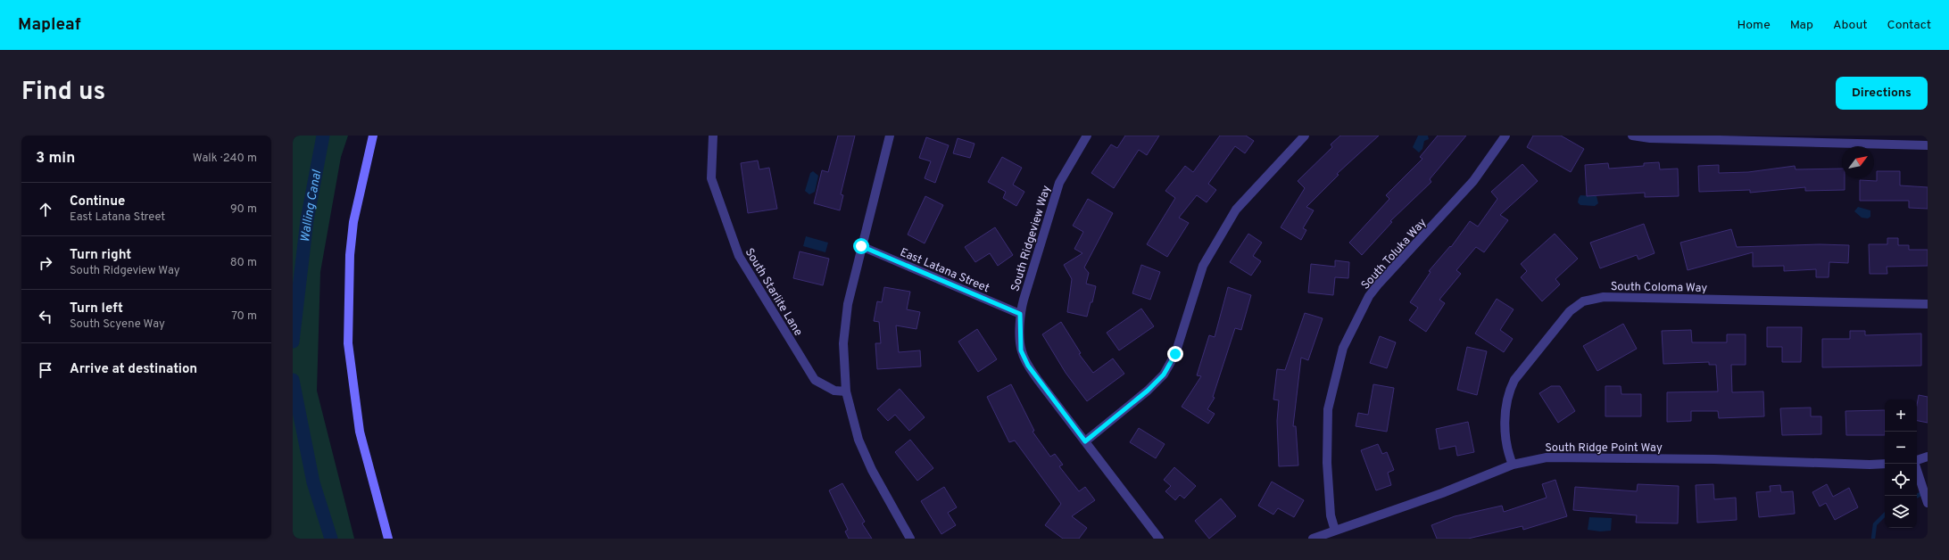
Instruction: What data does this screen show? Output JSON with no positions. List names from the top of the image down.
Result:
{
  "streets": {
    "street": [
      "South Ridgeview Way",
      "South Toluka Way",
      "East Latana Street",
      "South Coloma Way",
      "South Starlite Lane",
      "South Ridge Point Way"
    ]
  },
  "crossings": [
    ["South Ridgeview Way", "East Latana Street"],
    ["South Toluka Way", "South Ridge Point Way"],
    ["South Coloma Way", "South Ridge Point Way"]
  ],
  "water": ["Walling Canal"],
  "north": "top right",
  "page": {
    "header": "Mapleaf",
    "nav": [
      "Home",
      "Map",
      "About",
      "Contact"
    ],
    "title": "Find us",
    "buttons": "Directions",
    "heading": ["3 min", "Walk · 240 m"],
    "list": [
      ["Continue", "East Latana Street", "90 m"],
      ["Turn right", "South Ridgeview Way", "80 m"],
      ["Turn left", "South Scyene Way", "70 m"],
      "Arrive at destination"
    ],
    "map_buttons": ["+", "−"]
  }
}
